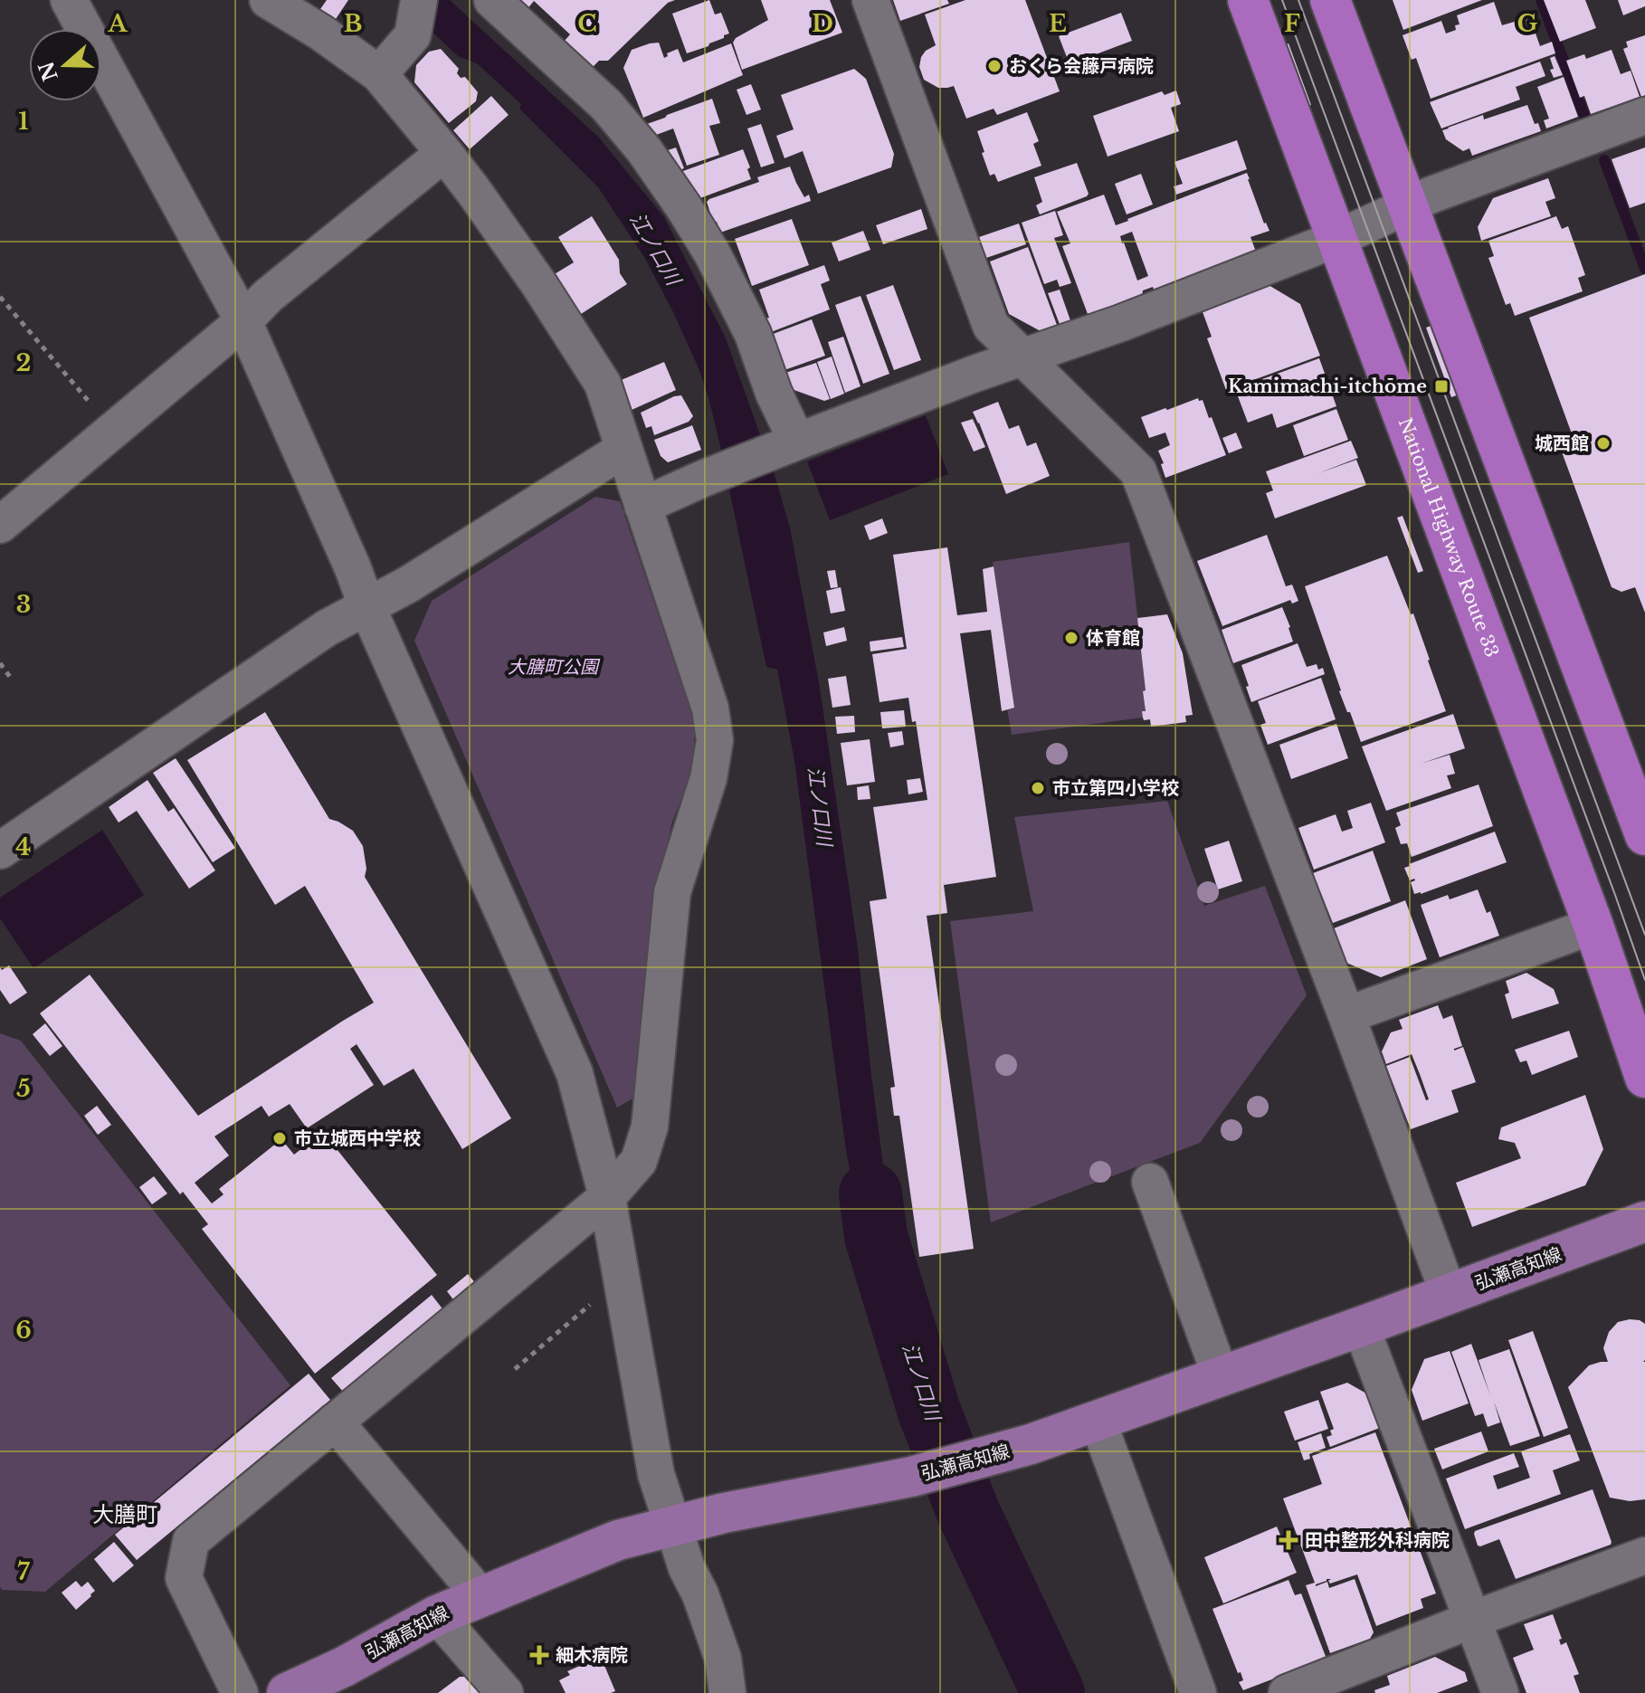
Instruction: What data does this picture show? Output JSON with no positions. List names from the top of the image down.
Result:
{
  "streets": {
    "highway": ["National Highway Route 33"],
    "main road": ["弘瀬高知線"]
  },
  "districts": ["大膳町"],
  "water": ["江ノ口川"],
  "parks": ["大膳町公園"],
  "places": {
    "other": [
      "おくら会藤戸病院",
      "城西館",
      "体育館",
      "市立第四小学校",
      "市立城西中学校"
    ],
    "transit": ["Kamimachi-itchōme"],
    "health": ["田中整形外科病院", "細木病院"]
  },
  "north": "left",
  "grid": {
    "columns": [
      "A",
      "B",
      "C",
      "D",
      "E",
      "F",
      "G"
    ],
    "rows": [
      "1",
      "2",
      "3",
      "4",
      "5",
      "6",
      "7"
    ]
  }
}
